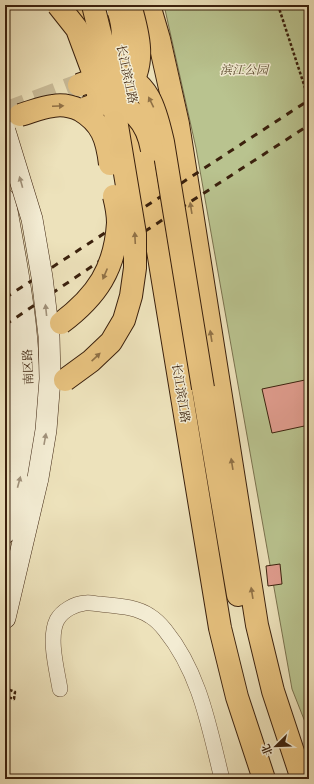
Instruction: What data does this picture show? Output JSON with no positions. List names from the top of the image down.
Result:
{
  "streets": {
    "main road": ["长江滨江路", "南区路"]
  },
  "parks": ["滨江公园"],
  "north": "bottom left"
}
